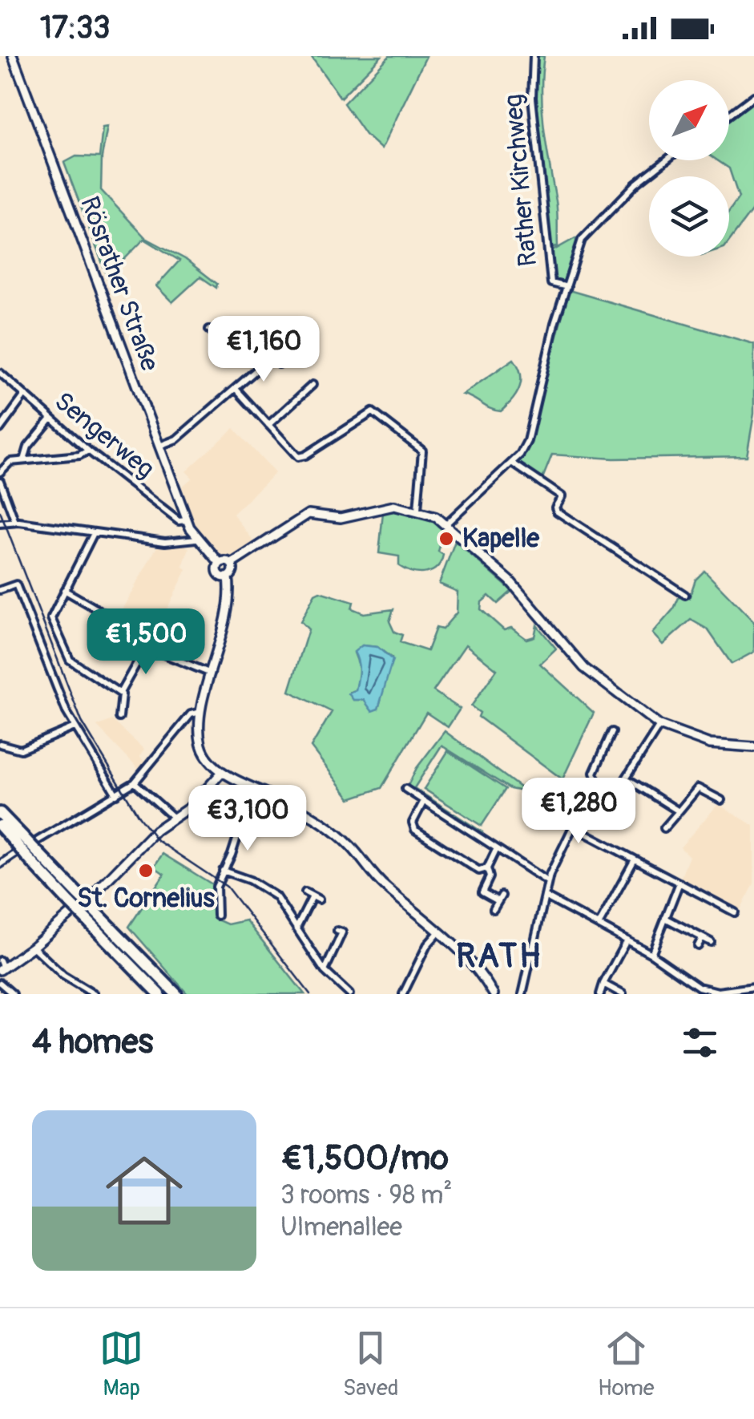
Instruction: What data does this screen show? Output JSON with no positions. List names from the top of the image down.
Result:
{
  "streets": {
    "main road": ["Rösrather Straße"],
    "street": ["Rather Kirchweg", "Sengerweg"]
  },
  "crossings": [
    ["Rösrather Straße", "Sengerweg"]
  ],
  "districts": ["RATH"],
  "places": ["Kapelle", "St. Cornelius"],
  "north": "top right",
  "page": {
    "status": "17:33",
    "price": [
      "€1,160",
      "€1,500",
      "€1,280",
      "€3,100"
    ],
    "heading": "4 homes",
    "list": [
      {
        "name": "€1,500/mo",
        "note": "3 rooms · 98 m² · Ulmenallee"
      }
    ],
    "tabs": ["Map", "Saved", "Home"]
  }
}
